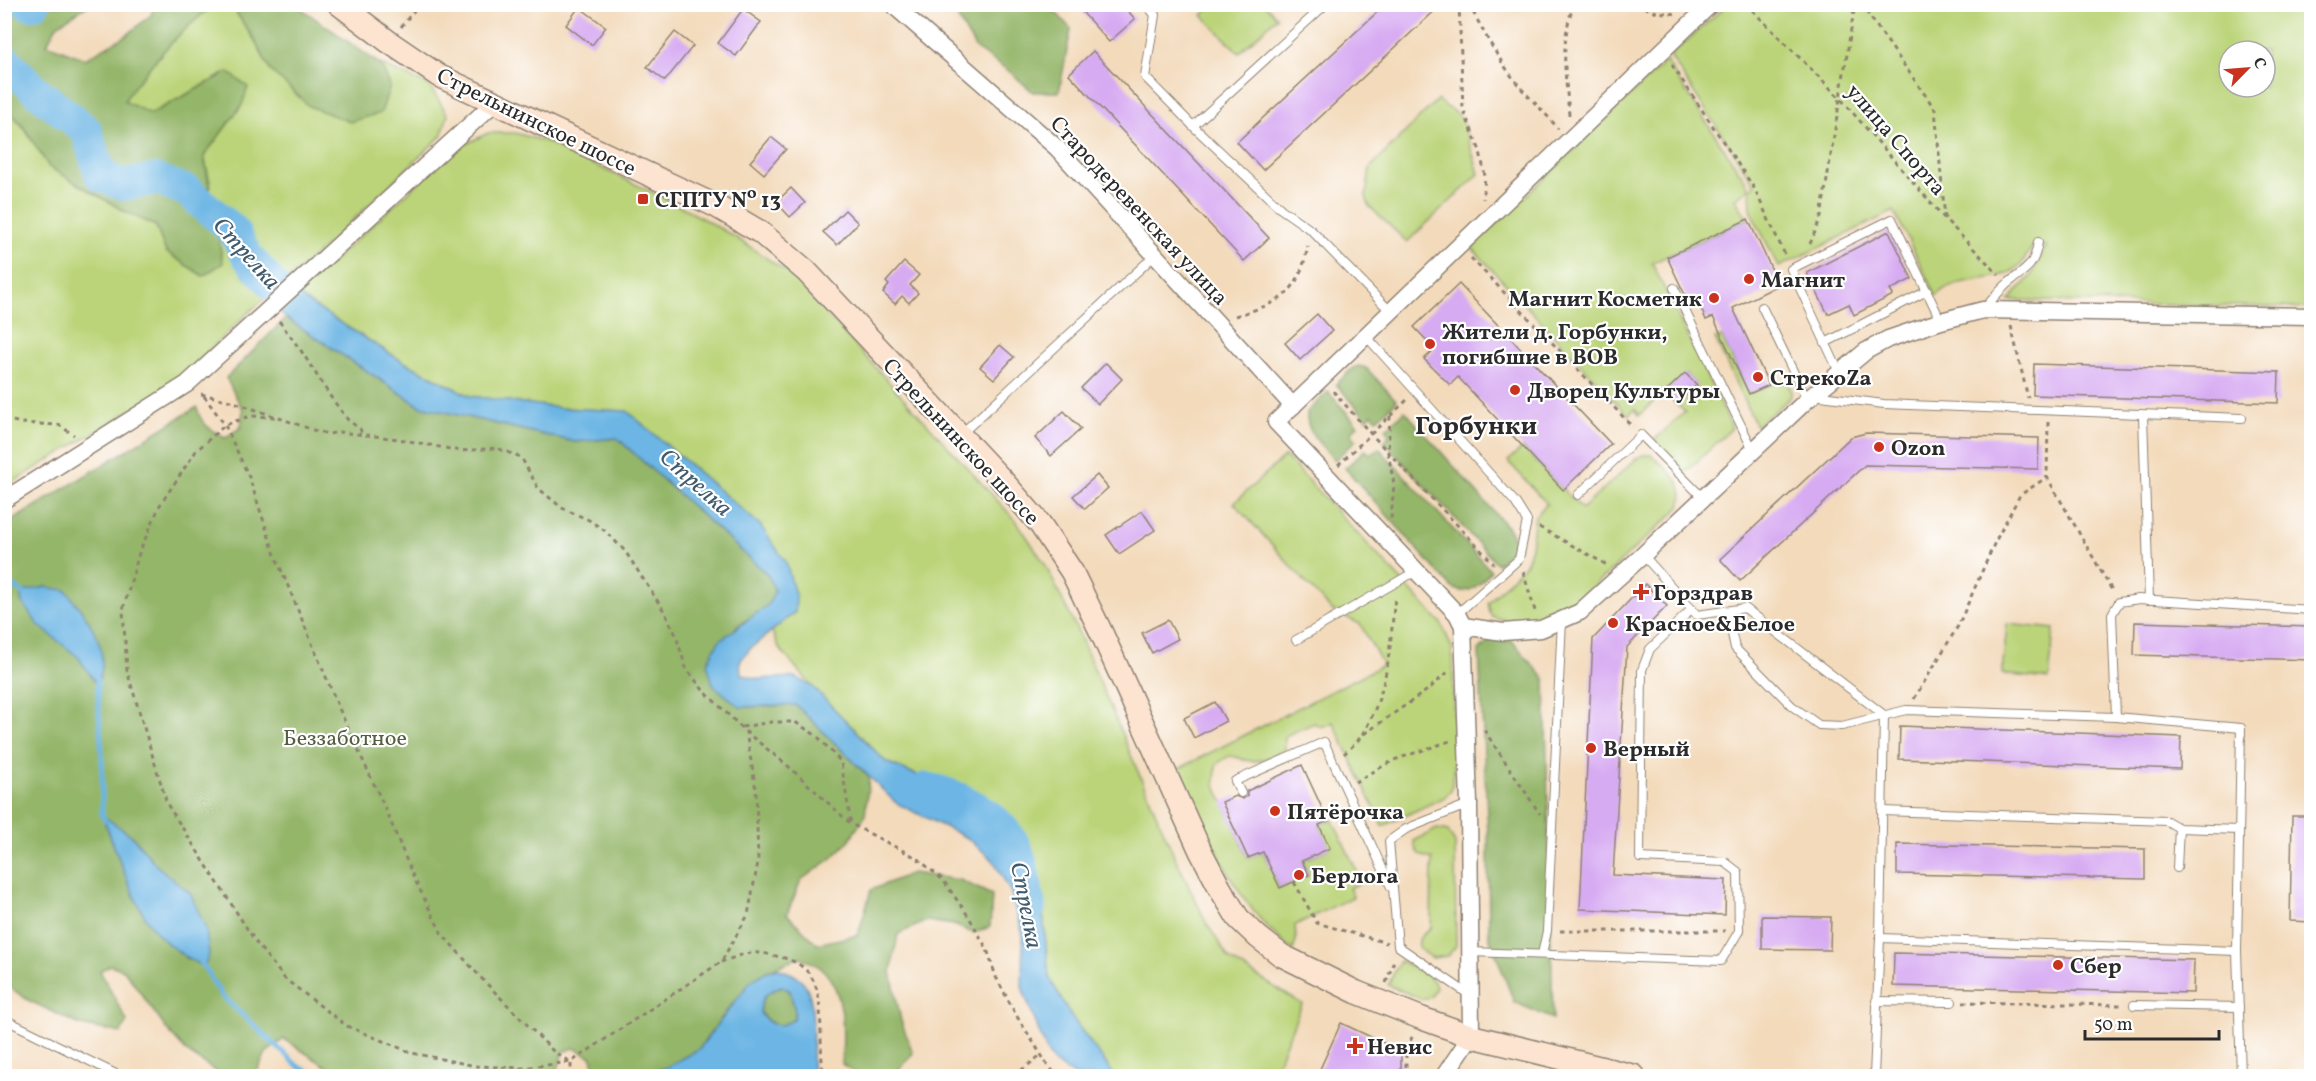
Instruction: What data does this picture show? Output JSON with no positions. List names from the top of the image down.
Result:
{
  "streets": {
    "main road": ["Стрельнинское шоссе"],
    "street": ["Стародеревенская улица"],
    "path": ["улица Спорта"]
  },
  "districts": ["Горбунки"],
  "water": ["Стрелка"],
  "parks": ["Беззаботное"],
  "places": {
    "transit": ["СГПТУ N⁰ 13"],
    "other": [
      "Магнит",
      "Магнит Косметик",
      "Жители д. Горбунки, погибшие в ВОВ",
      "СтрекоZа",
      "Дворец Культуры",
      "Ozon",
      "Красное&Белое",
      "Верный",
      "Пятёрочка",
      "Берлога",
      "Сбер"
    ],
    "health": ["Горздрав", "Невис"]
  },
  "scale_bar": "50 m",
  "north": "top right"
}
